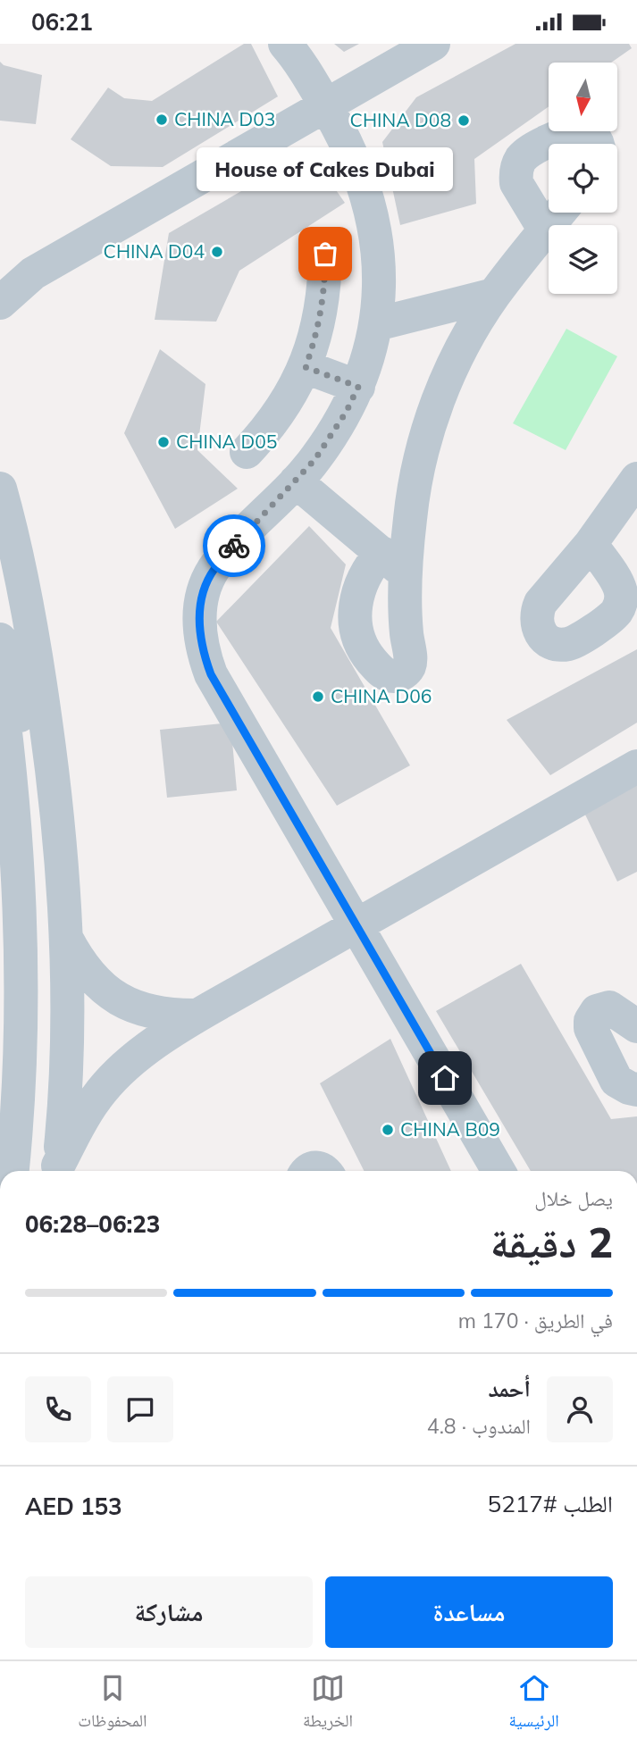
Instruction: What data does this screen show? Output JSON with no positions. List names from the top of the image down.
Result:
{
  "places": [
    "CHINA D03",
    "CHINA D08",
    "CHINA D04",
    "House of Cakes Dubai",
    "CHINA D05",
    "CHINA D06",
    "CHINA B09"
  ],
  "north": "bottom",
  "page": {
    "status": "06:21",
    "bubble": "House of Cakes Dubai",
    "heading": ["2 دقيقة", "يصل خلال", "06:23–06:28"],
    "panel": [
      "أحمد",
      "المندوب · 4.8",
      "الطلب #5217",
      "AED 153"
    ],
    "bar": "في الطريق · 170 m",
    "buttons": ["مساعدة", "مشاركة"],
    "tabs": ["الرئيسية", "الخريطة", "المحفوظات"]
  }
}
